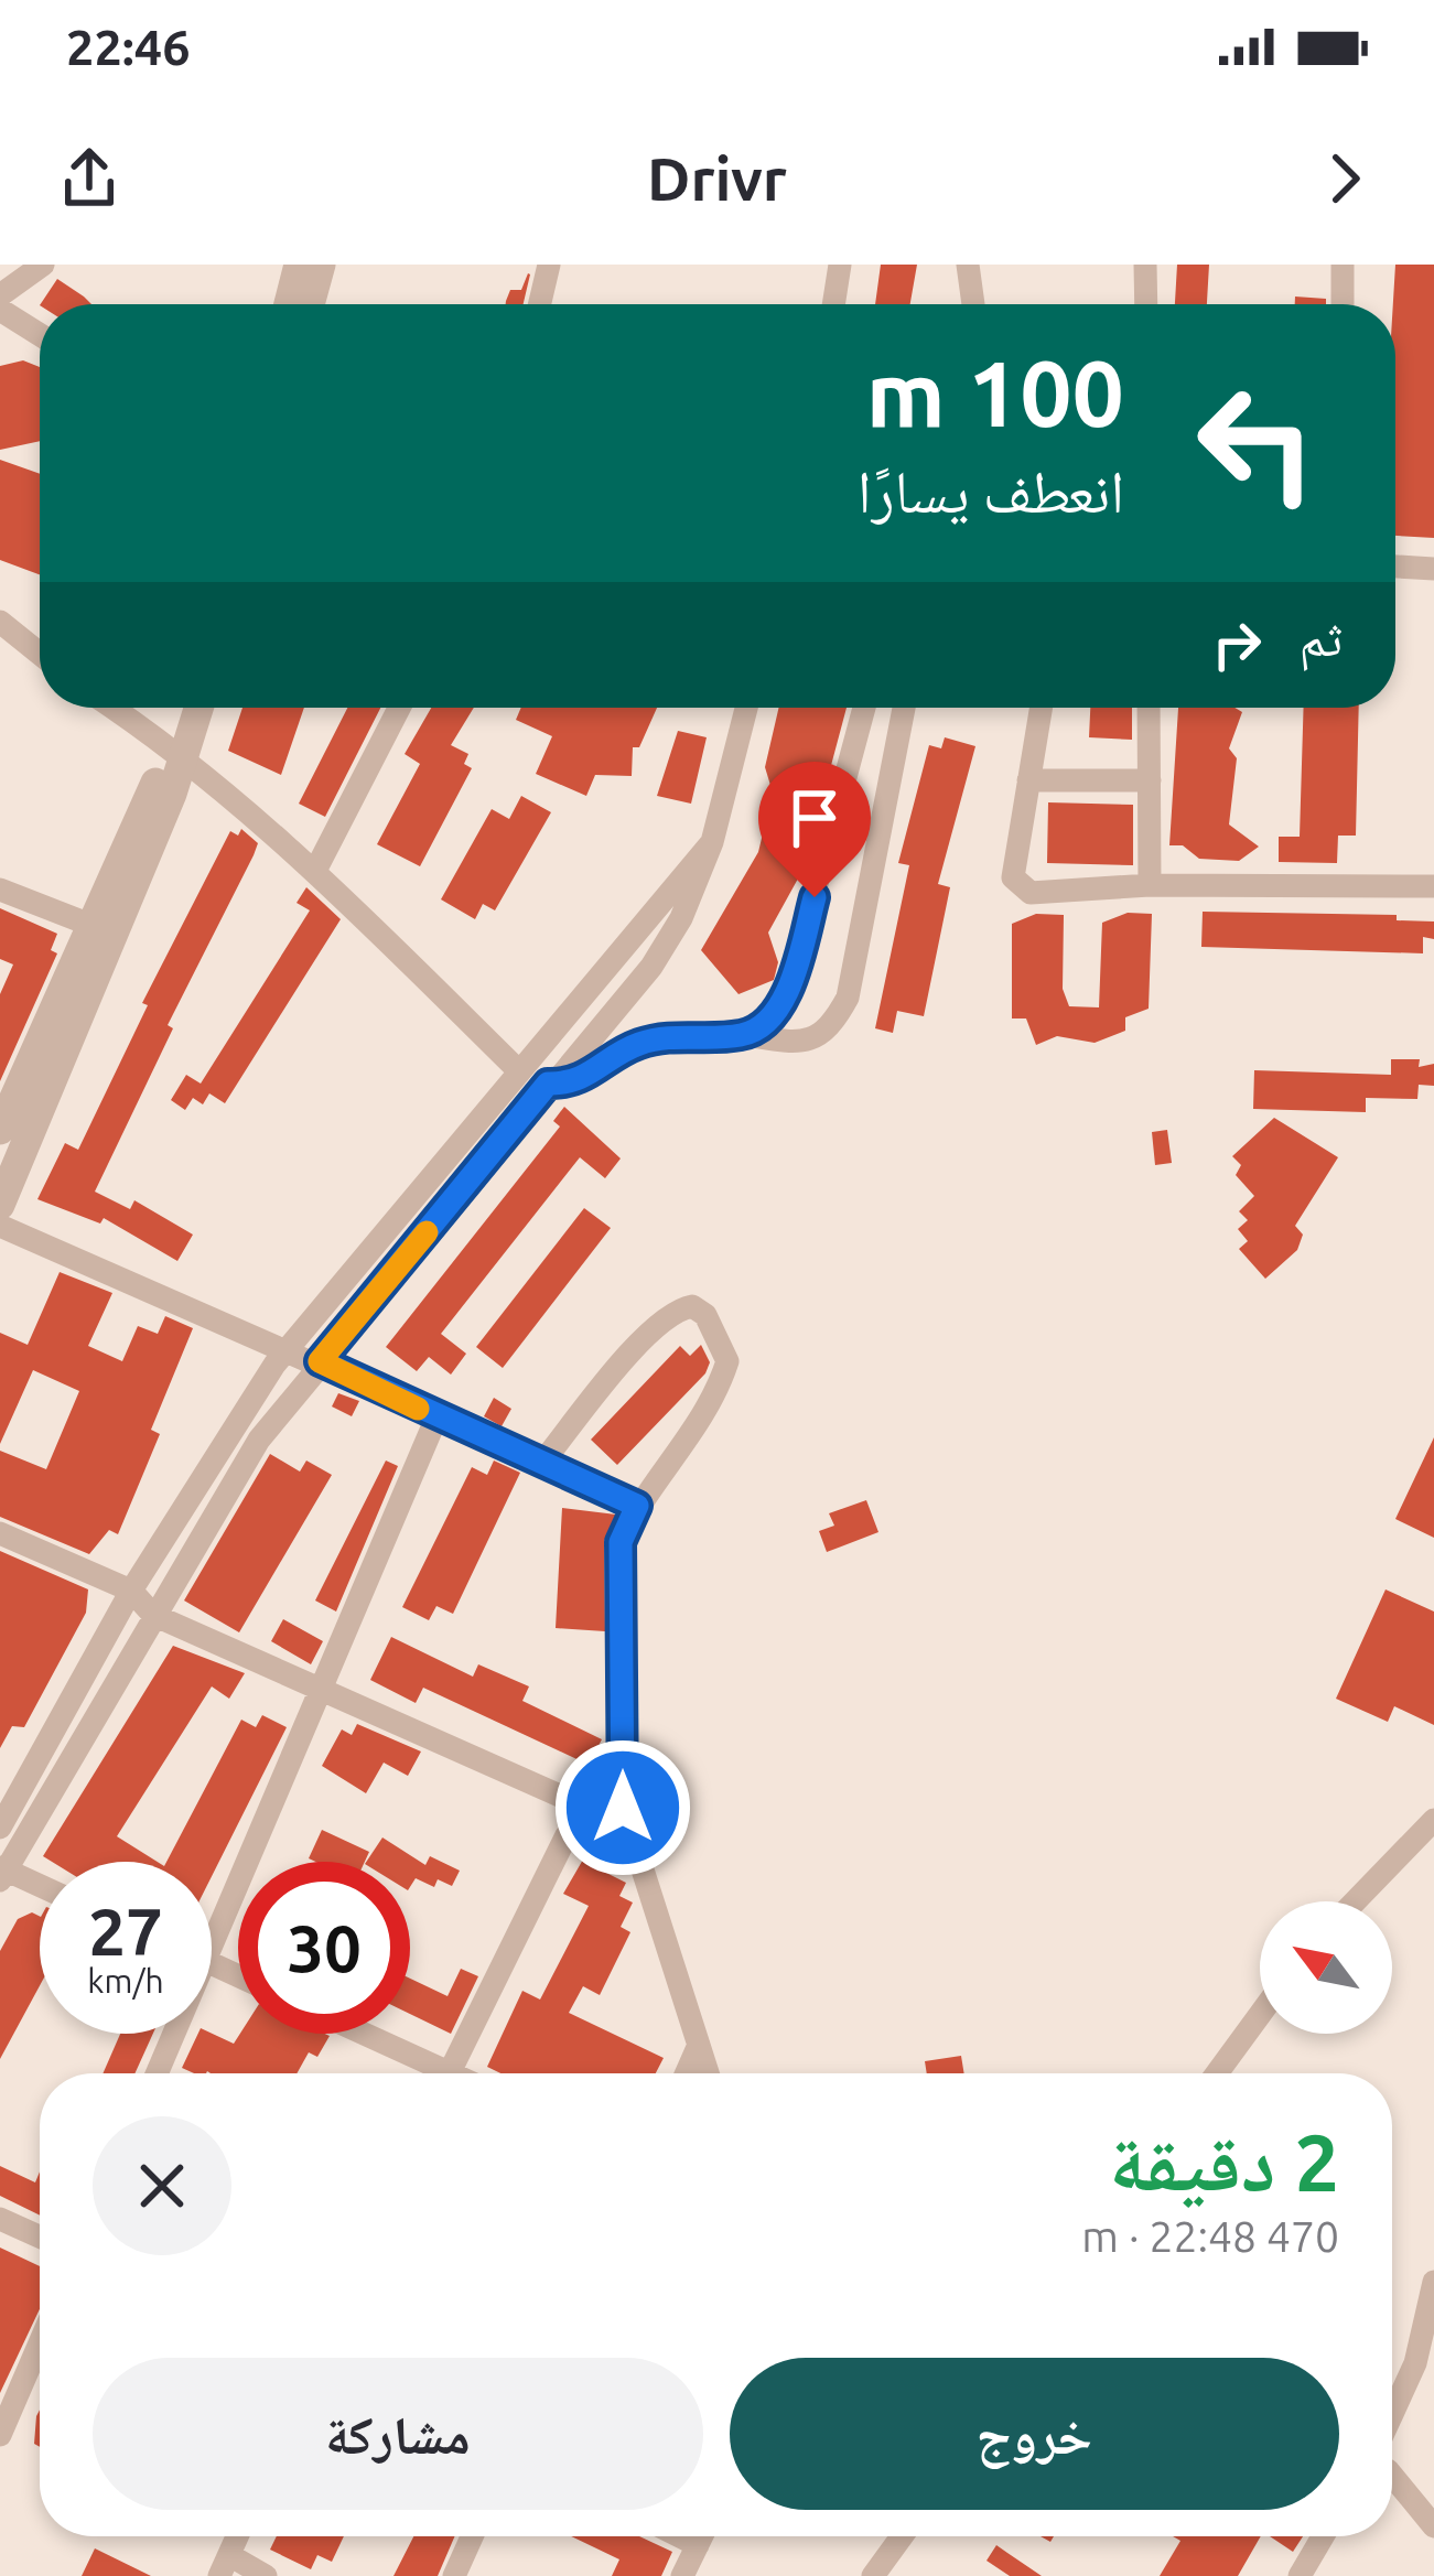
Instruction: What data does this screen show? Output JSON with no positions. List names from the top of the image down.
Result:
{
  "north": "top left",
  "page": {
    "status": "22:46",
    "header": "Drivr",
    "turn": ["100 m", "انعطف يسارًا"],
    "then": "ثم",
    "speed": "27 km/h",
    "limit": "30",
    "heading": ["2 دقيقة", "470 m · 22:48"],
    "buttons": ["خروج", "مشاركة"]
  }
}
